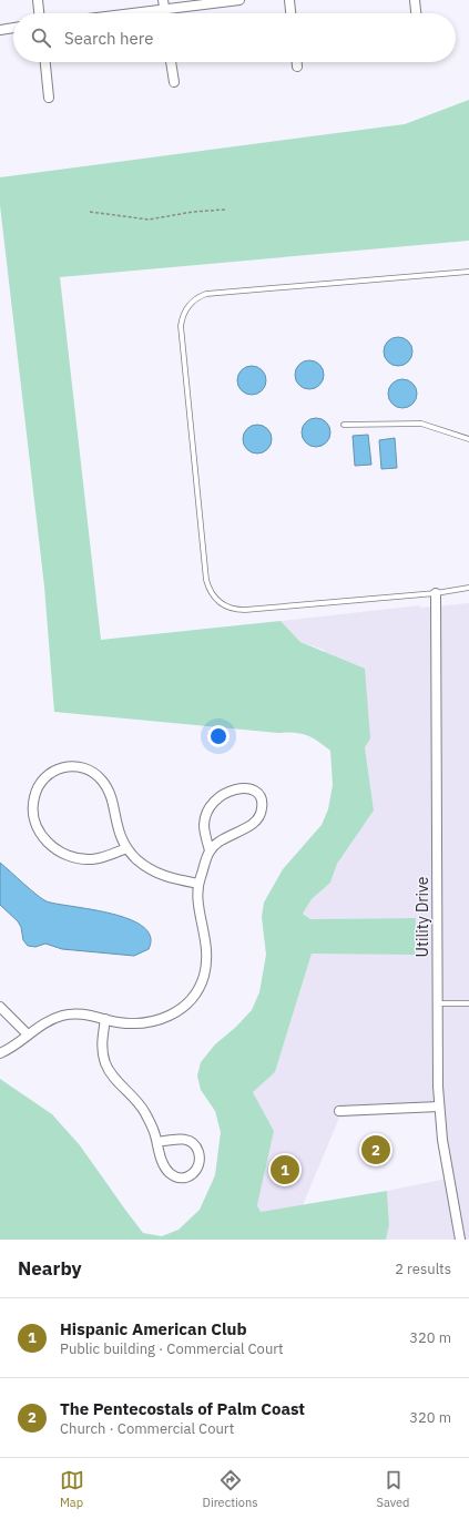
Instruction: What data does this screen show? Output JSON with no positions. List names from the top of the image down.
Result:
{
  "streets": {
    "street": ["Utility Drive"]
  },
  "page": {
    "search": "Search here",
    "pins": ["2", "1"],
    "heading": ["Nearby", "2 results"],
    "list": [
      {
        "mark": "1",
        "name": "Hispanic American Club",
        "note": "Public building · Commercial Court",
        "value": "320 m"
      },
      {
        "mark": "2",
        "name": "The Pentecostals of Palm Coast",
        "note": "Church · Commercial Court",
        "value": "320 m"
      }
    ],
    "nav": ["Map", "Directions", "Saved"]
  }
}
